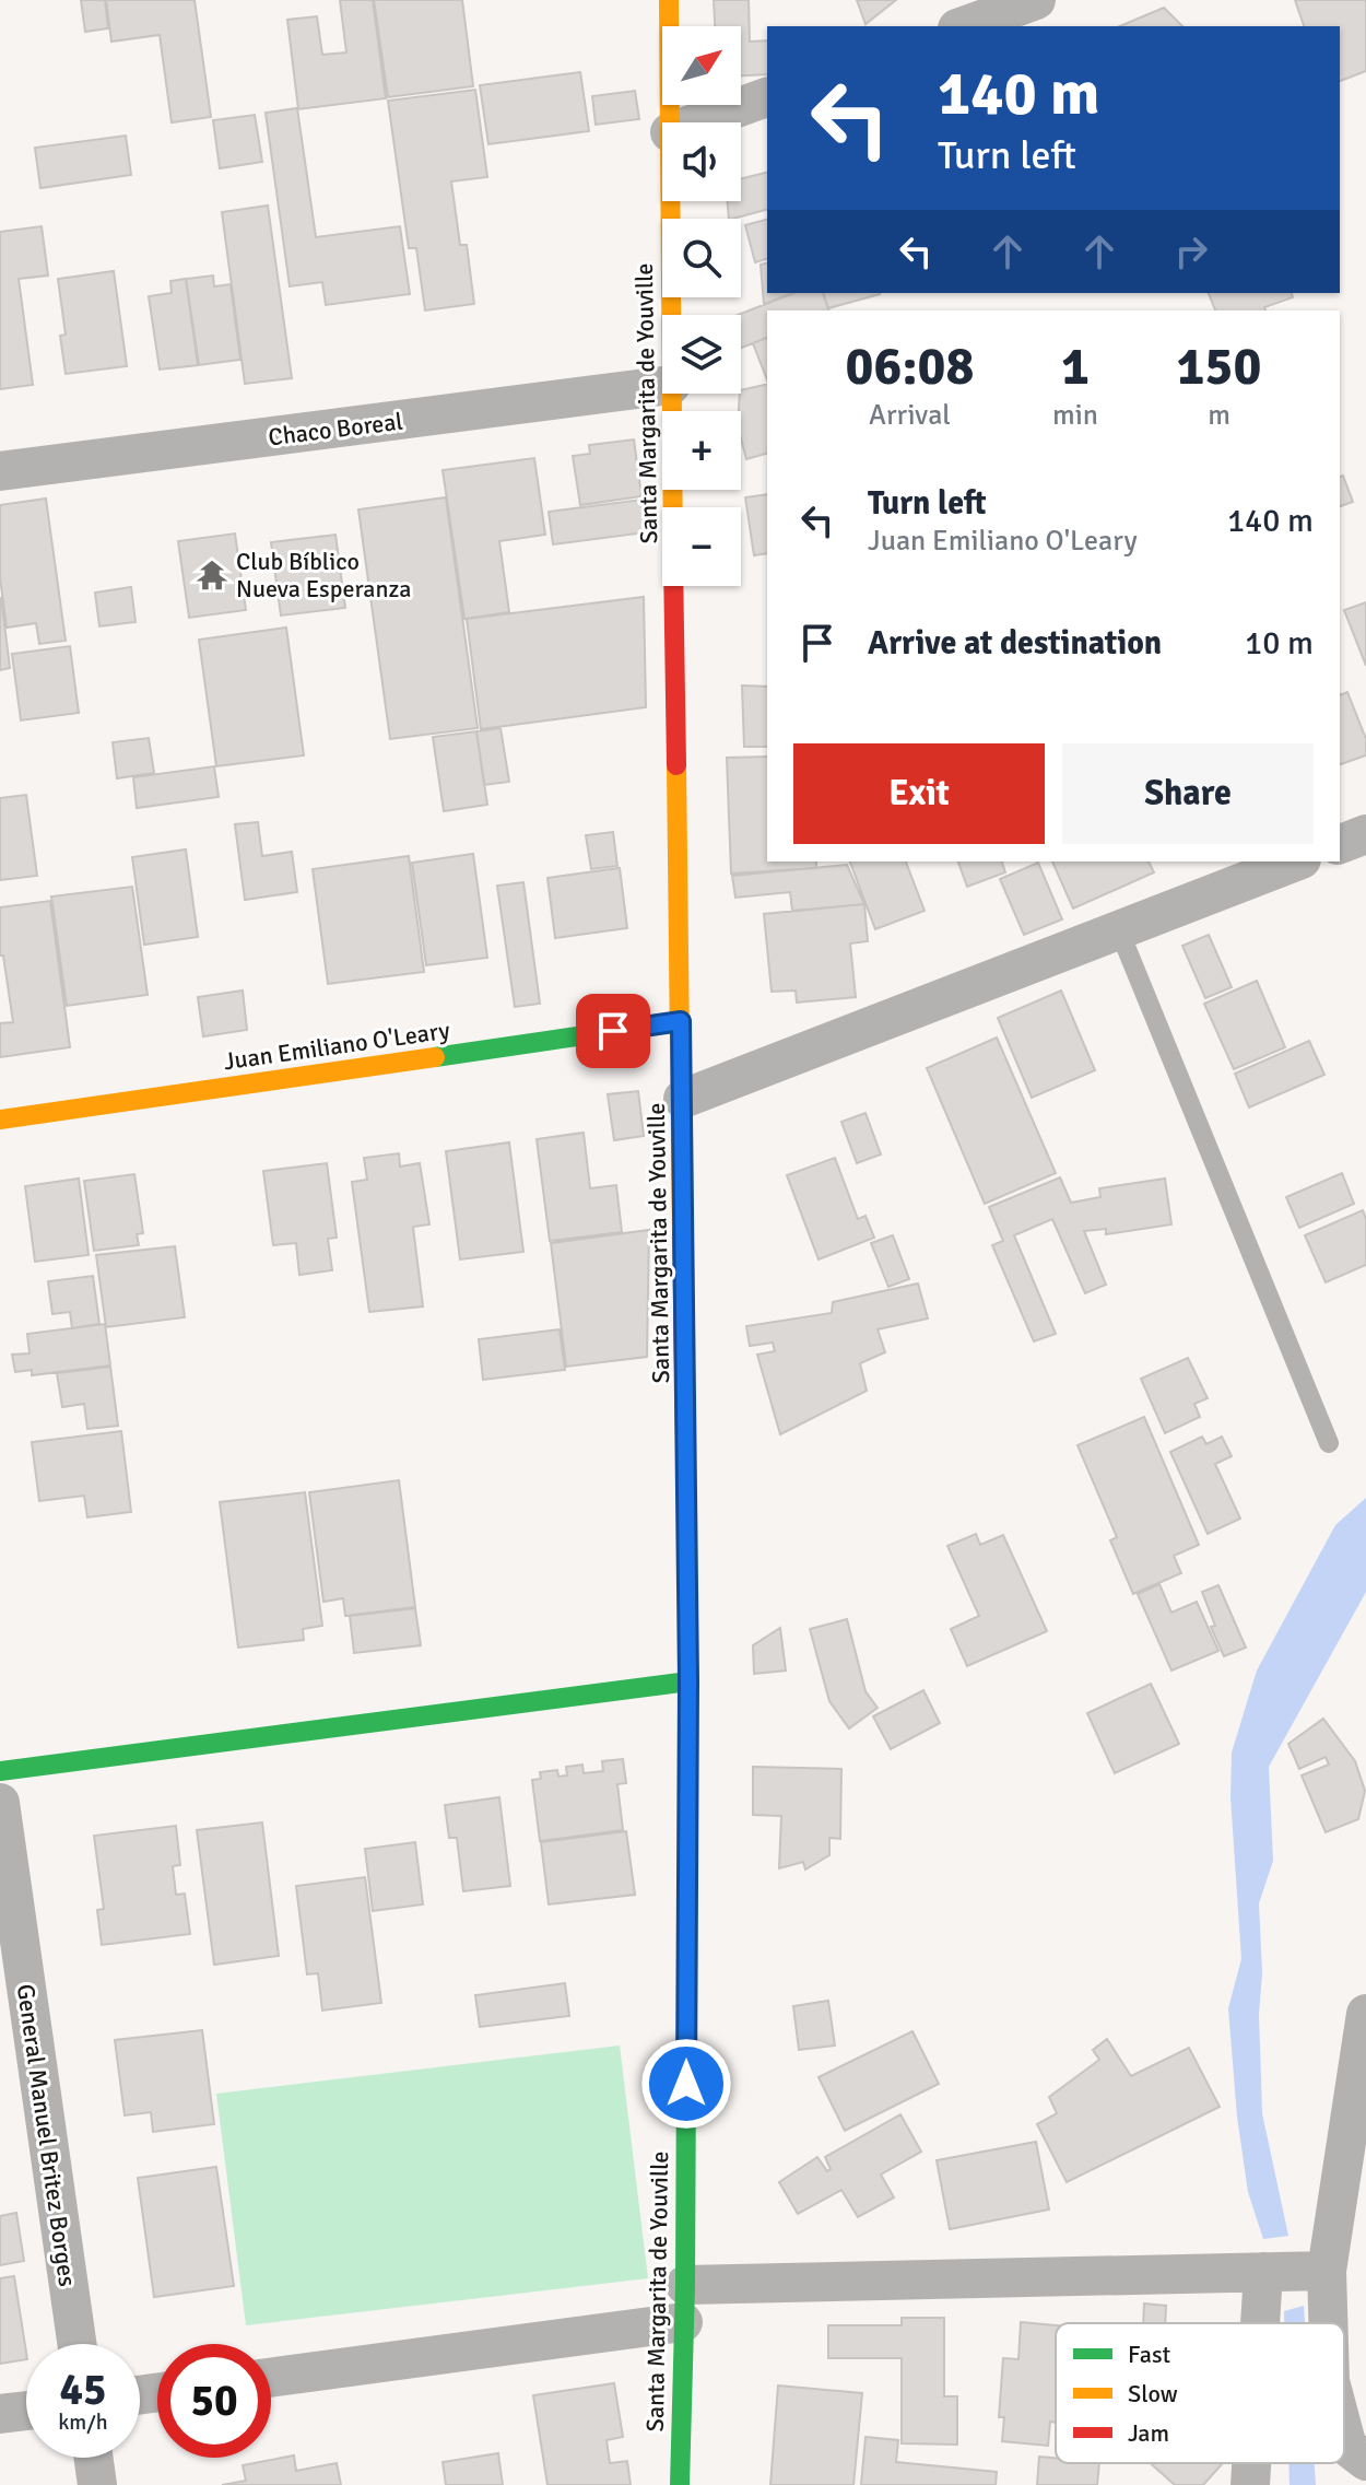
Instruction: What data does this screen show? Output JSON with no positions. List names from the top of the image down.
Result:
{
  "streets": {
    "main road": ["Santa Margarita de Youville", "Juan Emiliano O'Leary"],
    "street": ["Chaco Boreal", "General Manuel Britez Borges"]
  },
  "crossings": [
    ["Santa Margarita de Youville", "Juan Emiliano O'Leary"]
  ],
  "places": {
    "temple": ["Club Bíblico Nueva Esperanza"]
  },
  "legend": ["Fast", "Slow", "Jam"],
  "north": "top right",
  "page": {
    "map_buttons": ["+", "−"],
    "turn": ["140 m", "Turn left"],
    "eta": [
      "06:08",
      "Arrival",
      "1",
      "min",
      "150",
      "m"
    ],
    "list": [
      {
        "name": "Turn left",
        "note": "Juan Emiliano O'Leary",
        "value": "140 m"
      },
      {
        "name": "Arrive at destination",
        "value": "10 m"
      }
    ],
    "buttons": ["Exit", "Share"],
    "speed": "45 km/h",
    "limit": "50"
  }
}
